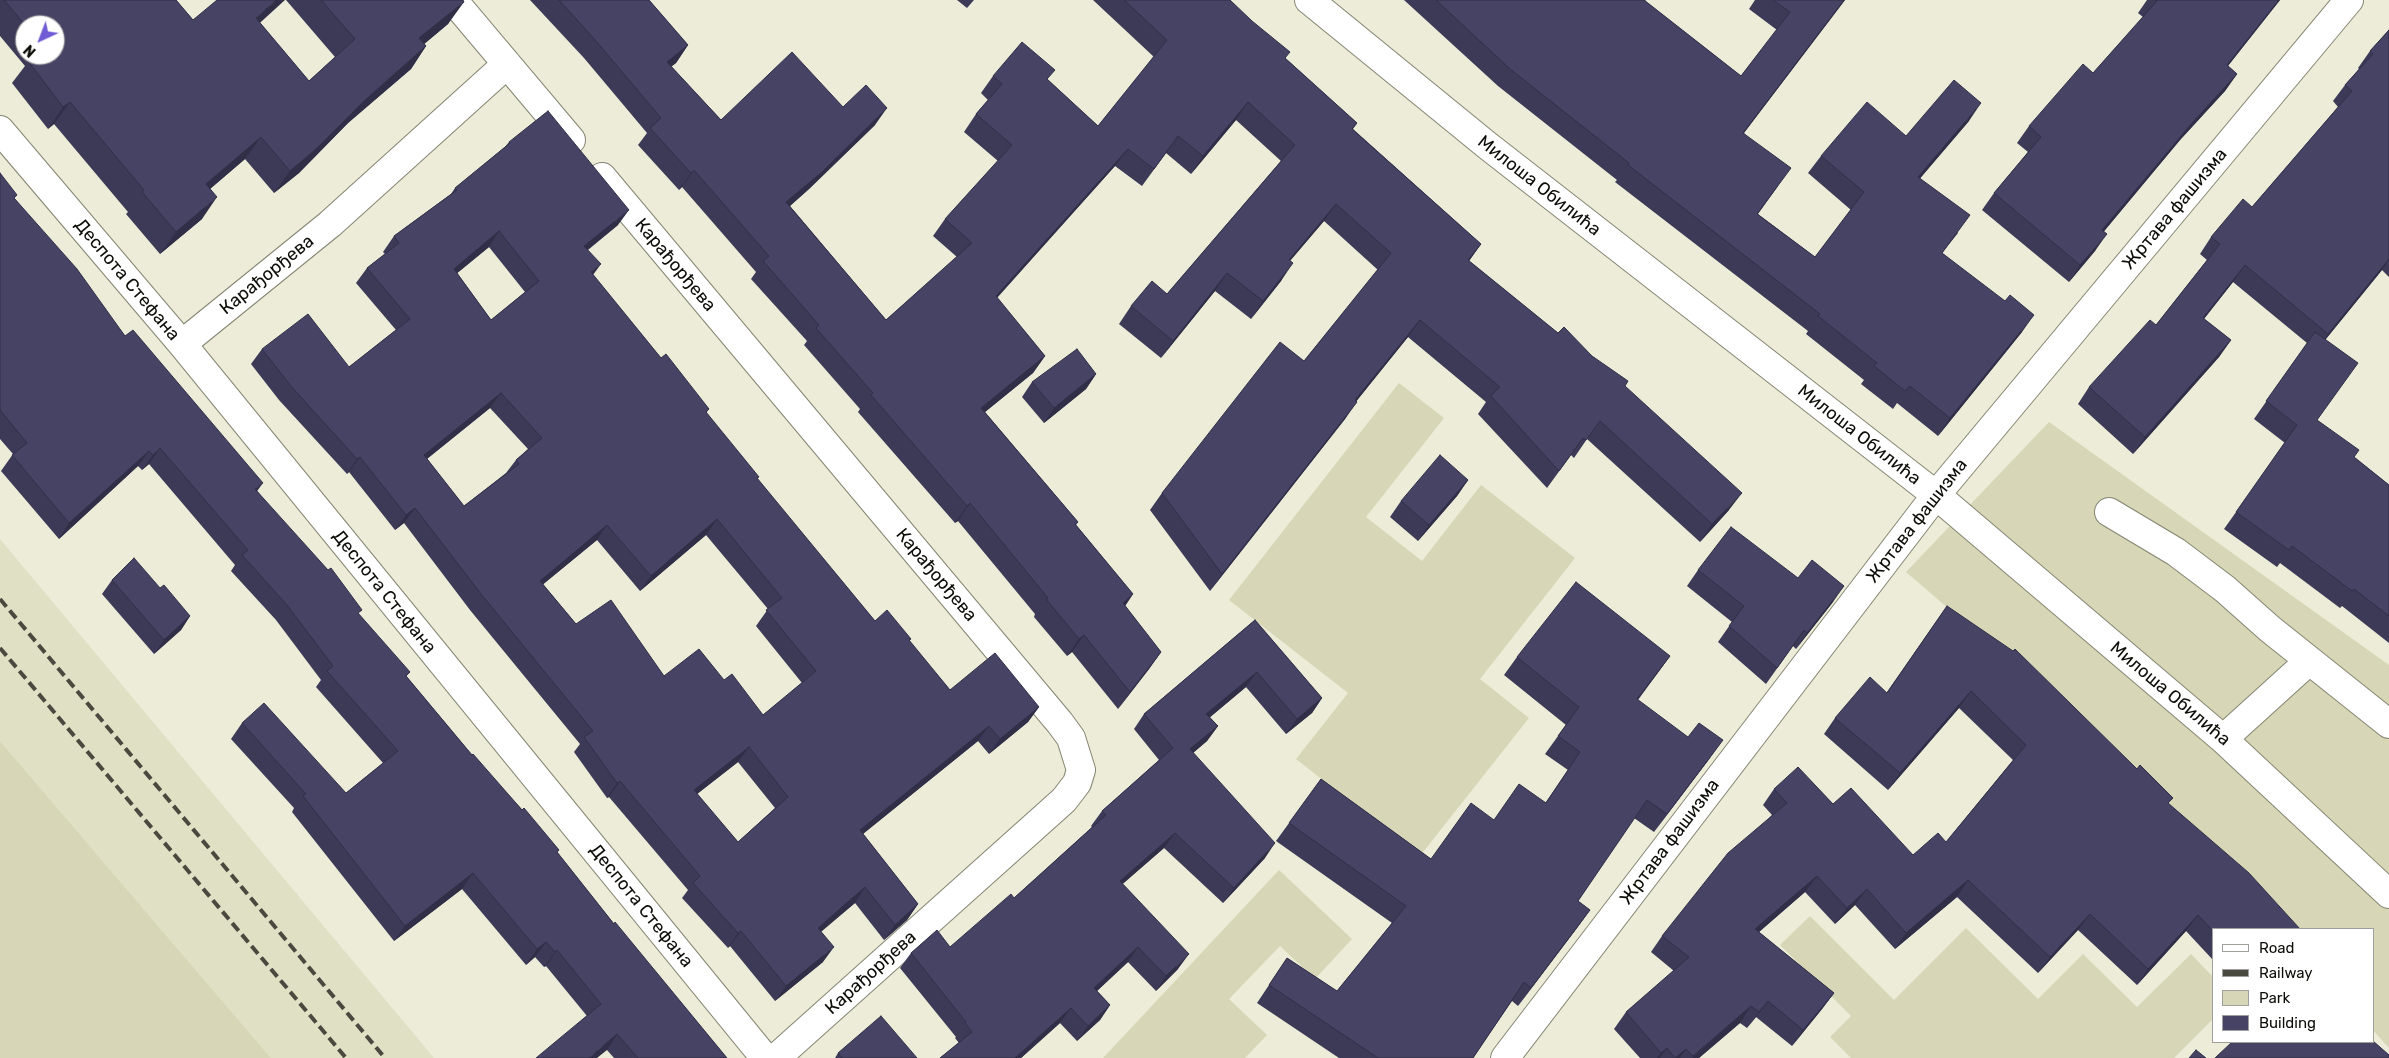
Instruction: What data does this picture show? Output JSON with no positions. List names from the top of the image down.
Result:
{
  "streets": {
    "street": [
      "Милоша Обилића",
      "Жртава фашизма",
      "Карађорђева",
      "Деспота Стефана"
    ]
  },
  "crossings": [
    ["Милоша Обилића", "Жртава фашизма"],
    ["Карађорђева", "Деспота Стефана"]
  ],
  "legend": [
    "Road",
    "Railway",
    "Park",
    "Building"
  ],
  "north": "bottom left"
}
